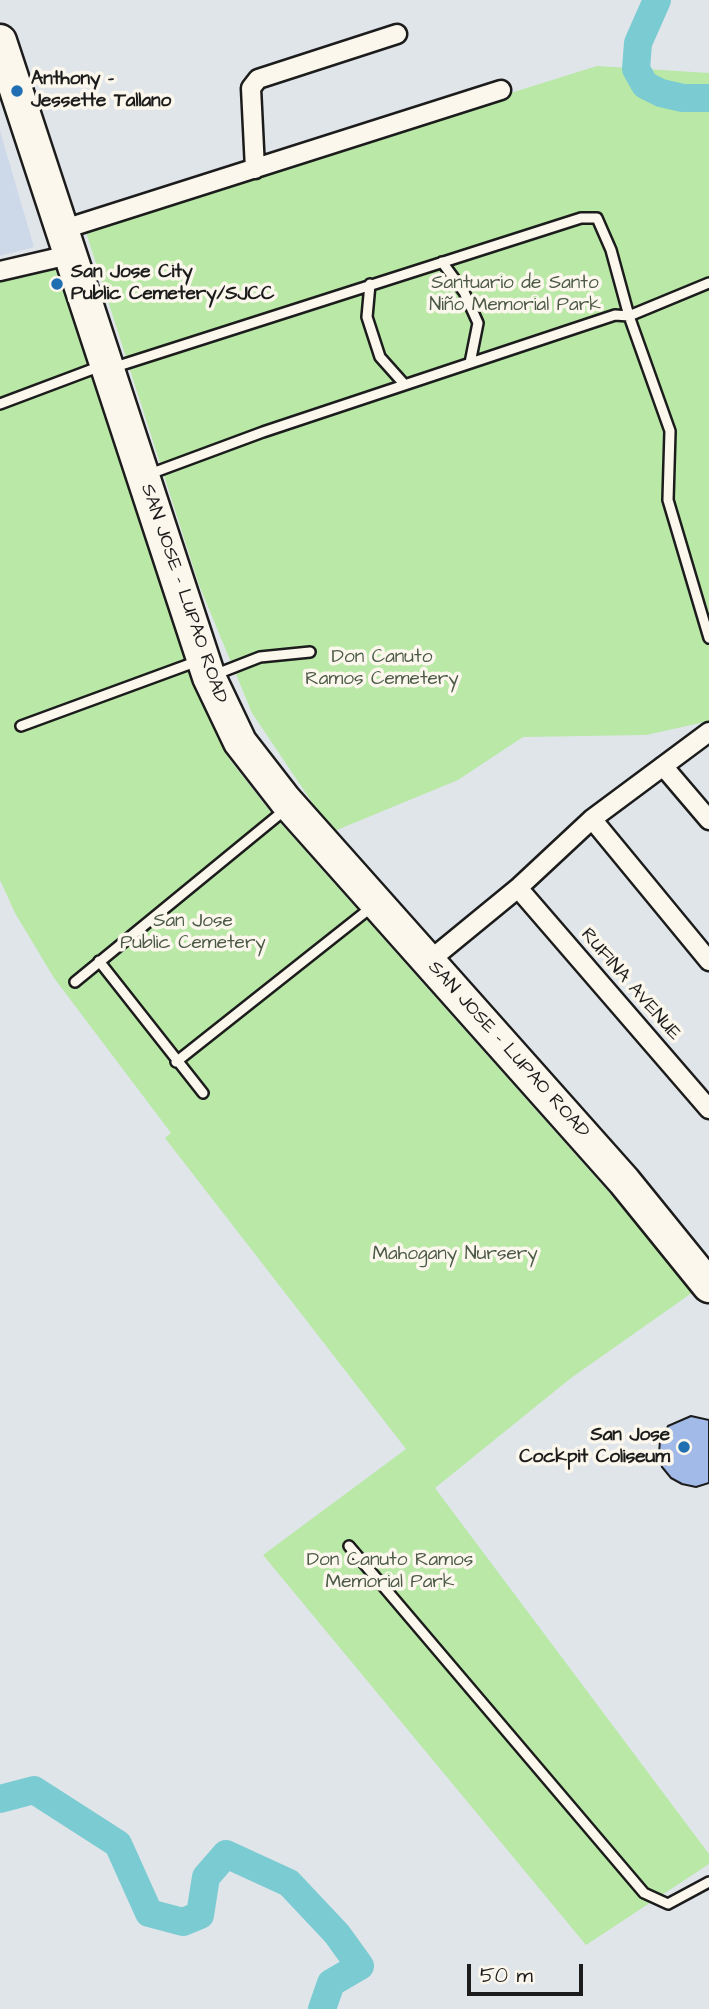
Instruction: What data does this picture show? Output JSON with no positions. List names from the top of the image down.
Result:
{
  "streets": {
    "highway": ["SAN JOSE - LUPAO ROAD"],
    "street": ["RUFINA AVENUE"]
  },
  "parks": [
    "Santuario de Santo Niño Memorial Park",
    "Don Canuto Ramos Cemetery",
    "San Jose Public Cemetery",
    "Mahogany Nursery",
    "Don Canuto Ramos Memorial Park"
  ],
  "places": ["Anthony - Jessette Tallano", "San Jose City Public Cemetery/SJCC", "San Jose Cockpit Coliseum"],
  "scale_bar": "50 m"
}
